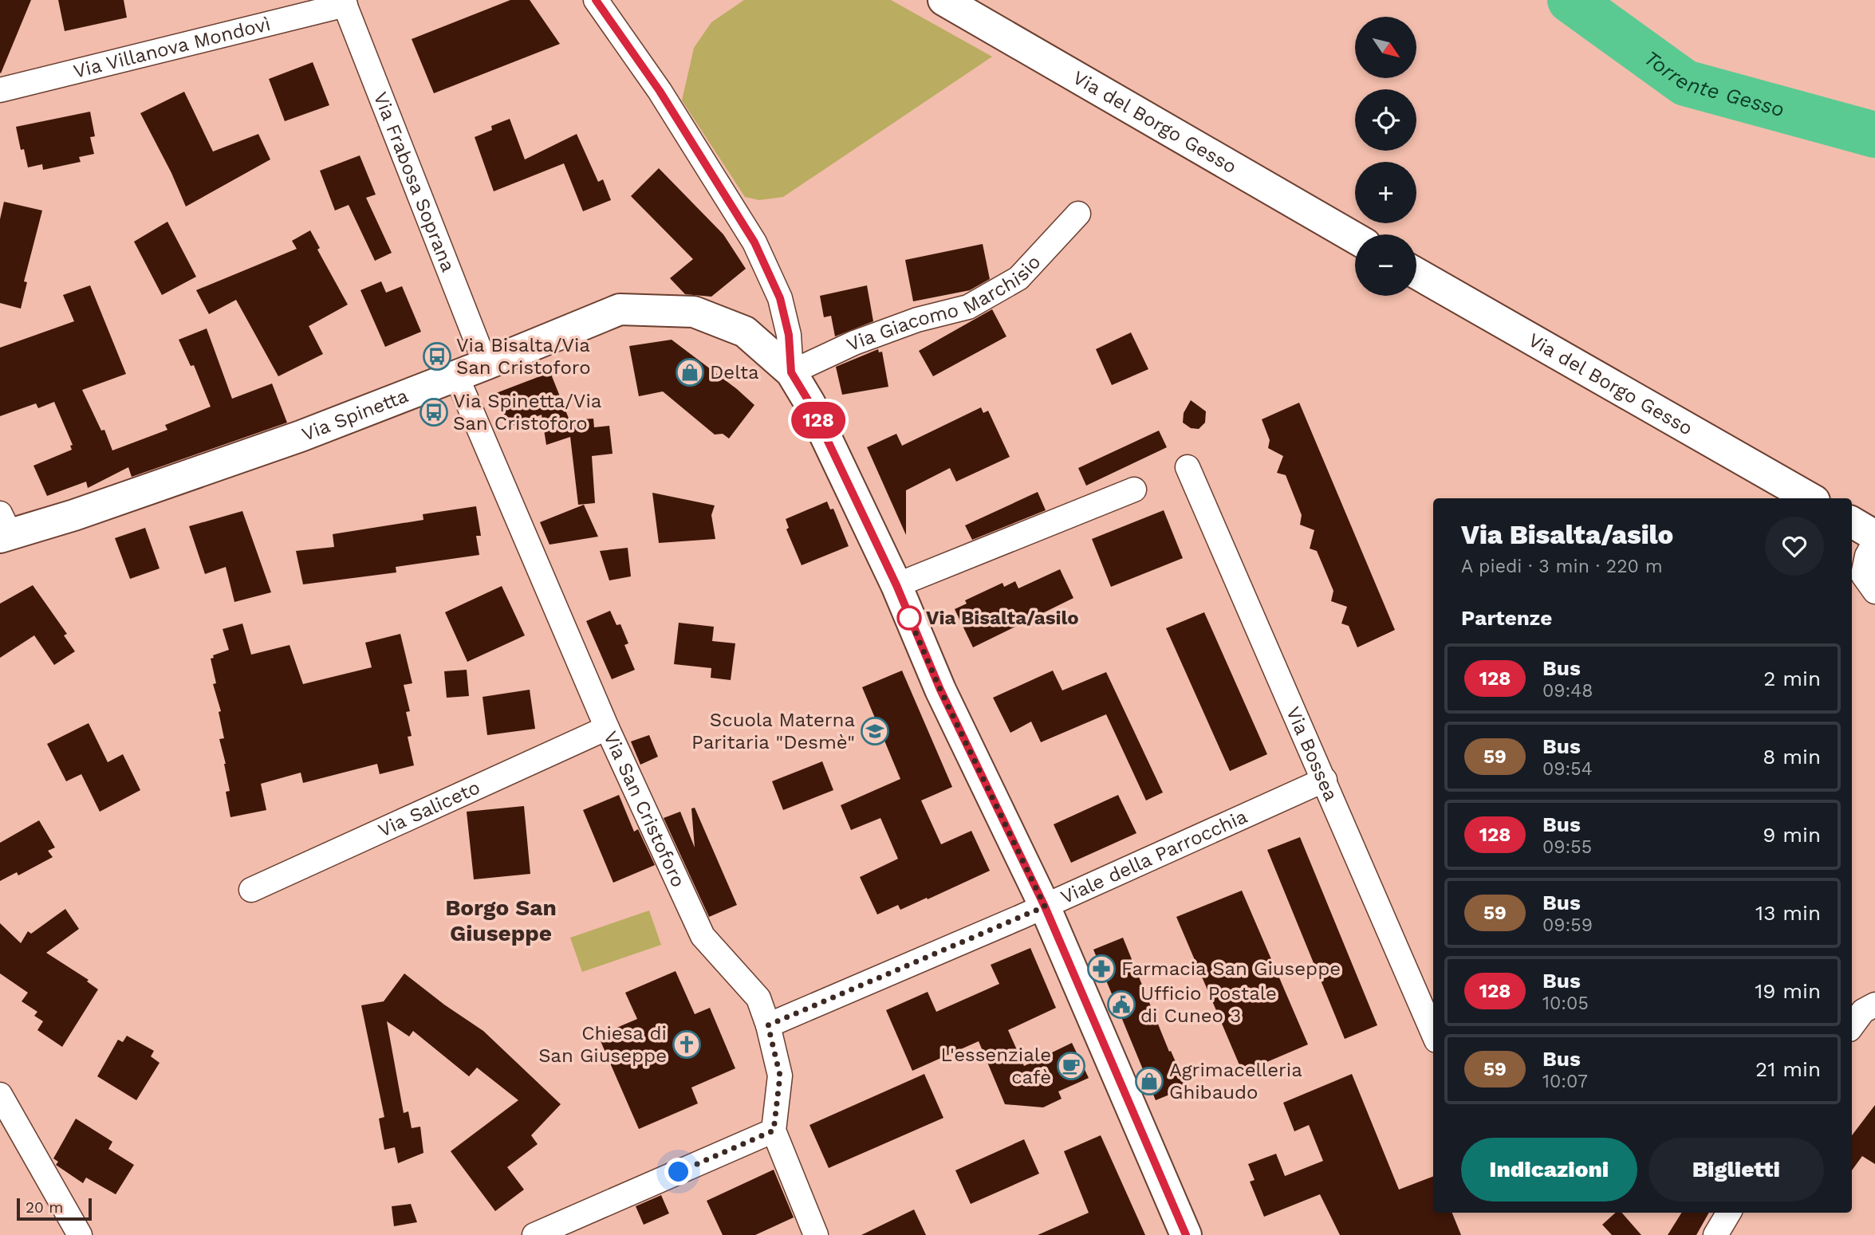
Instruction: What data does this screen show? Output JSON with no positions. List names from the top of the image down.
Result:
{
  "streets": {
    "street": [
      "Via Villanova Mondovì",
      "Via del Borgo Gesso",
      "Via Frabosa Soprana",
      "Via Giacomo Marchisio",
      "Via Spinetta",
      "Via Bossea",
      "Via Saliceto",
      "Via San Cristoforo",
      "Viale della Parrocchia"
    ]
  },
  "crossings": [
    ["Via Villanova Mondovì", "Via Frabosa Soprana"],
    ["Via Frabosa Soprana", "Via Spinetta"],
    ["Via Giacomo Marchisio", "Via Spinetta"],
    ["Via Spinetta", "Via San Cristoforo"],
    ["Via Spinetta", "Viale della Parrocchia"],
    ["Via Bossea", "Viale della Parrocchia"],
    ["Via Saliceto", "Via San Cristoforo"],
    ["Via San Cristoforo", "Viale della Parrocchia"]
  ],
  "districts": ["Borgo San Giuseppe"],
  "water": ["Torrente Gesso"],
  "places": {
    "bus stop": ["Via Bisalta/Via San Cristoforo", "Via Spinetta/Via San Cristoforo"],
    "shop": ["Delta", "Agrimacelleria Ghibaudo"],
    "other": ["Via Bisalta/asilo"],
    "school or university": ["Scuola Materna Paritaria \"Desmè\""],
    "pharmacy": ["Farmacia San Giuseppe"],
    "public building": ["Ufficio Postale di Cuneo 3"],
    "church": ["Chiesa di San Giuseppe"],
    "cafe": ["L'essenziale cafè"]
  },
  "lines": ["bus line 128"],
  "scale_bar": "20 m",
  "north": "bottom right",
  "page": {
    "on_map": "128",
    "map_buttons": ["+", "−"],
    "heading": [
      ["Via Bisalta/asilo", "A piedi · 3 min · 220 m"],
      "Partenze"
    ],
    "list": [
      {
        "mark": "128",
        "name": "Bus",
        "note": "09:48",
        "value": "2 min"
      },
      {
        "mark": "59",
        "name": "Bus",
        "note": "09:54",
        "value": "8 min"
      },
      {
        "mark": "128",
        "name": "Bus",
        "note": "09:55",
        "value": "9 min"
      },
      {
        "mark": "59",
        "name": "Bus",
        "note": "09:59",
        "value": "13 min"
      },
      {
        "mark": "128",
        "name": "Bus",
        "note": "10:05",
        "value": "19 min"
      },
      {
        "mark": "59",
        "name": "Bus",
        "note": "10:07",
        "value": "21 min"
      }
    ],
    "buttons": ["Indicazioni", "Biglietti"],
    "scale": "20 m"
  }
}
